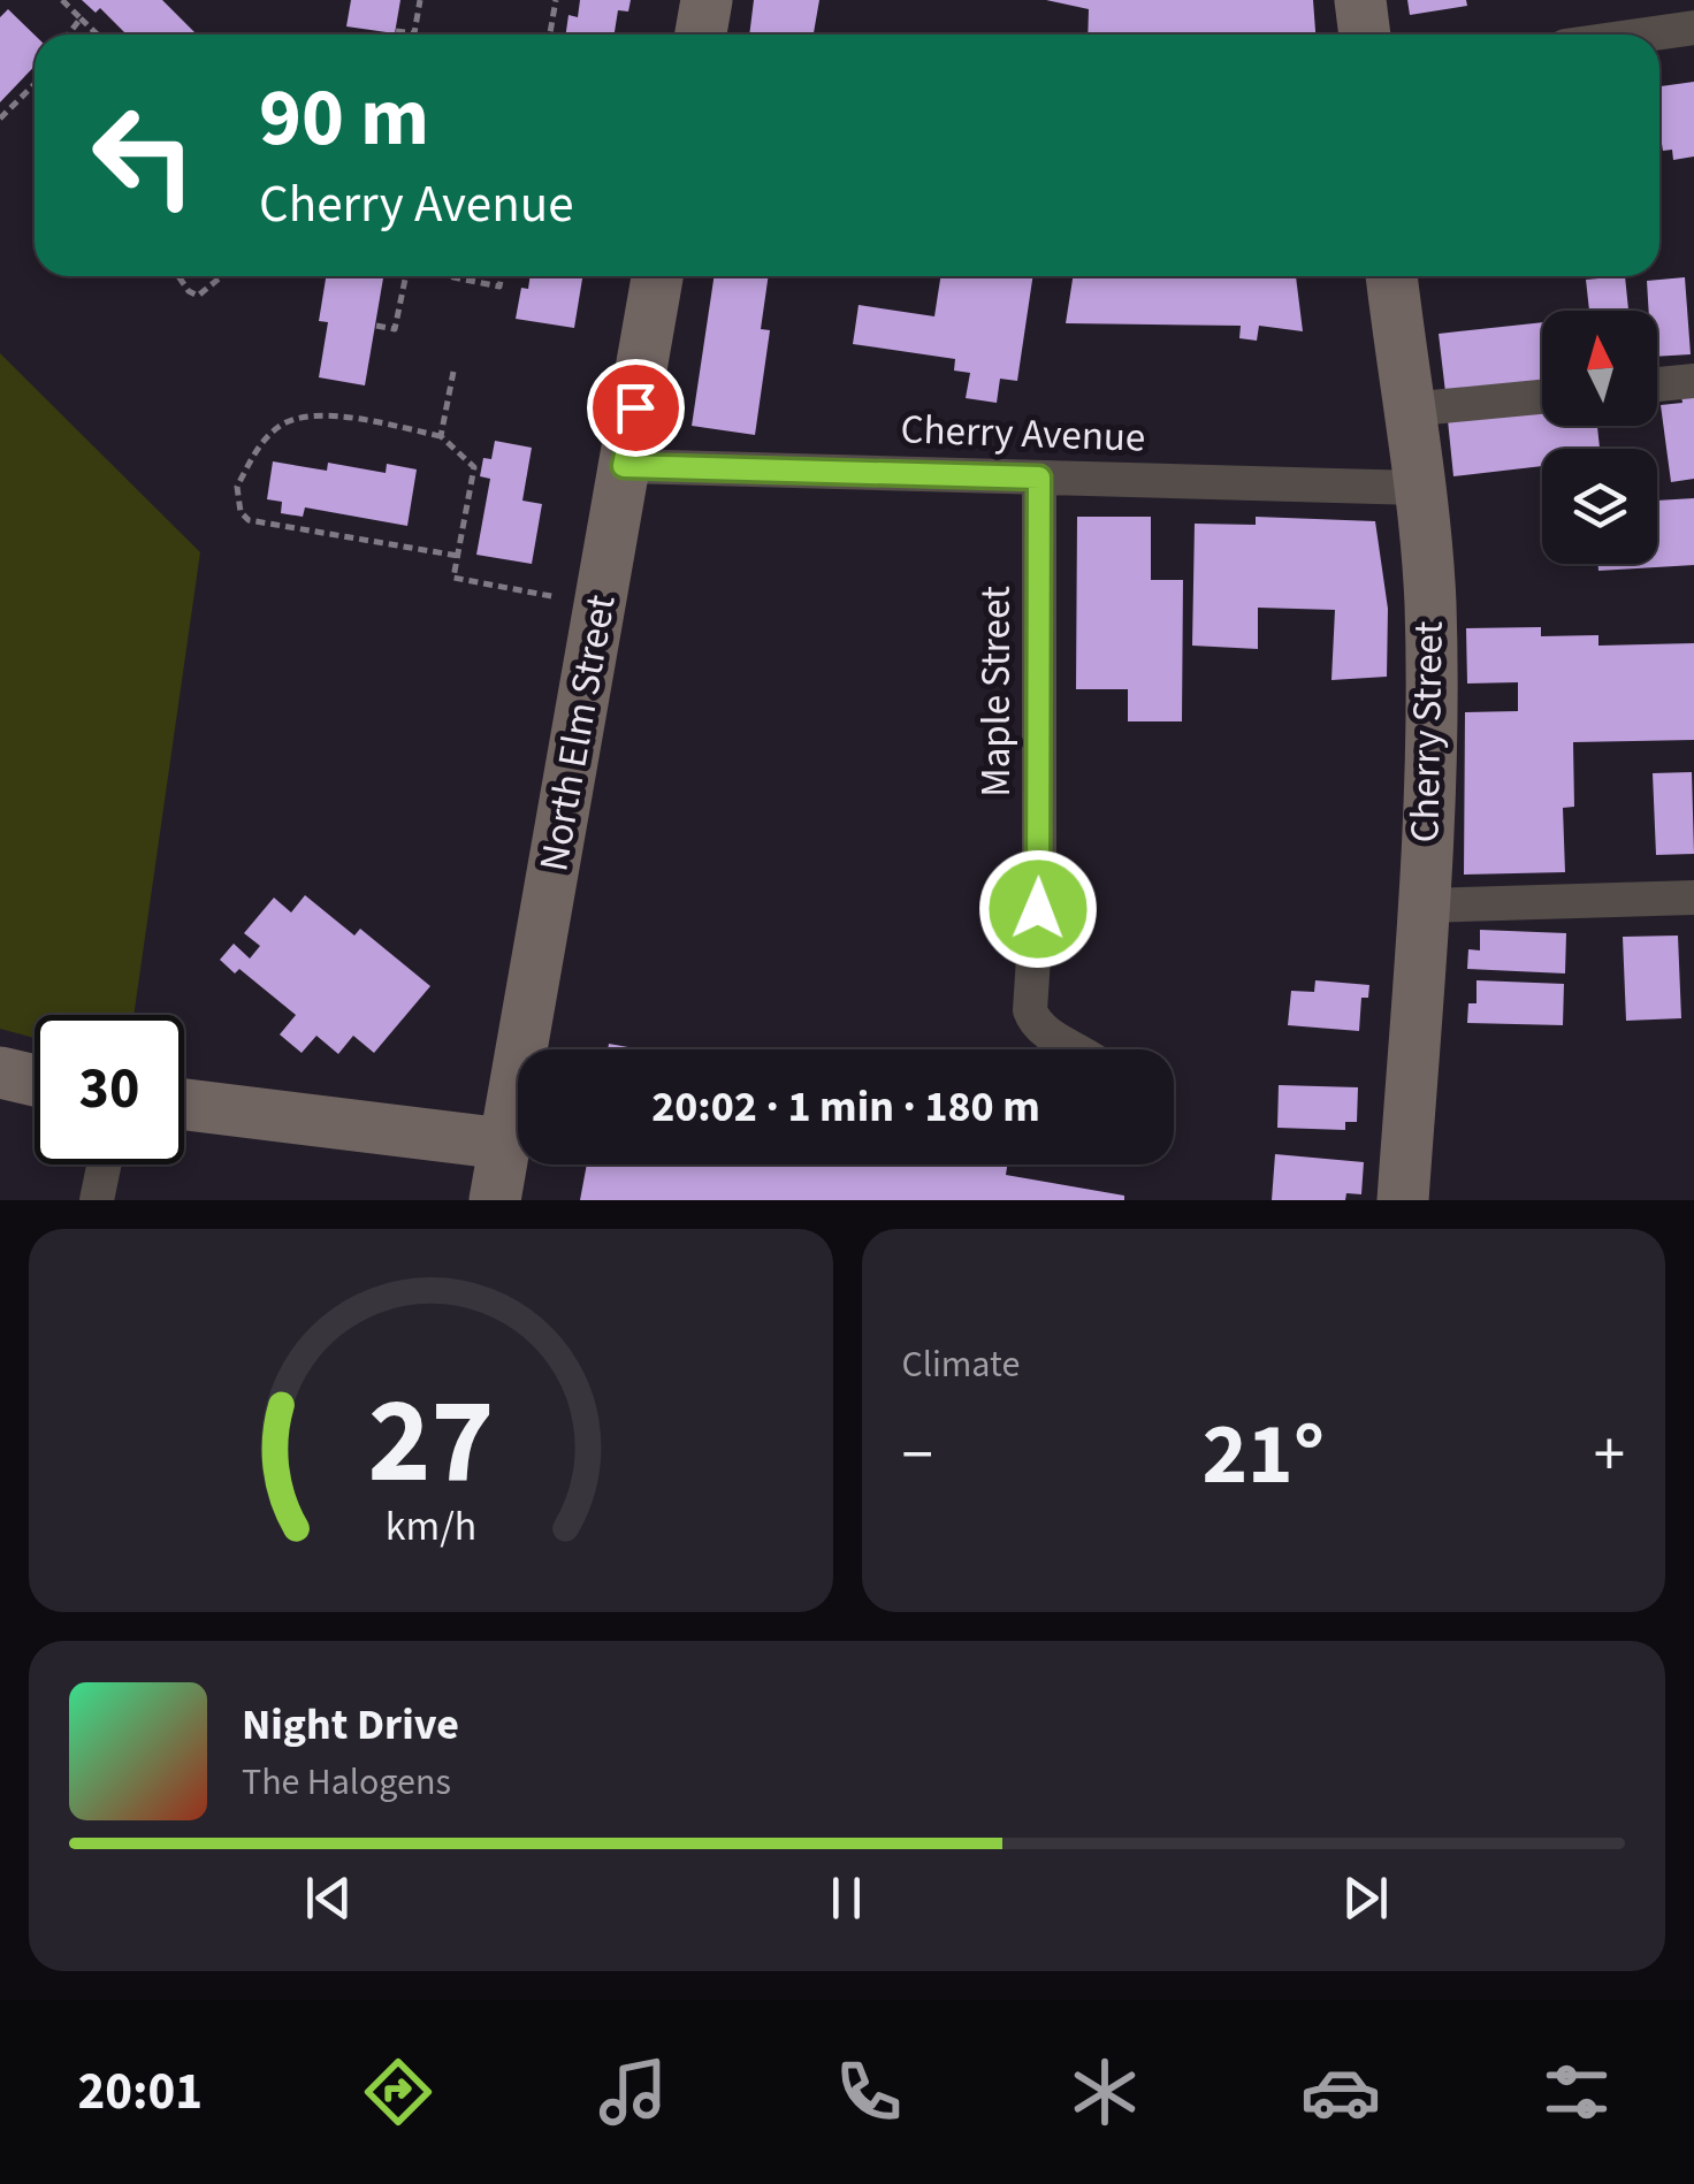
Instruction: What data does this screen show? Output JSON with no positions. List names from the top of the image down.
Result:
{
  "streets": {
    "main road": ["Cherry Street", "North Elm Street"],
    "street": ["Cherry Avenue", "Maple Street"]
  },
  "crossings": [
    ["Cherry Avenue", "Maple Street"],
    ["Cherry Avenue", "Cherry Street"],
    ["Cherry Avenue", "North Elm Street"]
  ],
  "north": "top",
  "page": {
    "turn": ["90 m", "Cherry Avenue"],
    "limit": "30",
    "trip": "20:02 · 1 min · 180 m",
    "tile": "Climate",
    "heat": ["−", "21°", "+"],
    "song": ["Night Drive", "The Halogens"],
    "tabs": "20:01",
    "gauge": ["27", "km/h"]
  }
}
